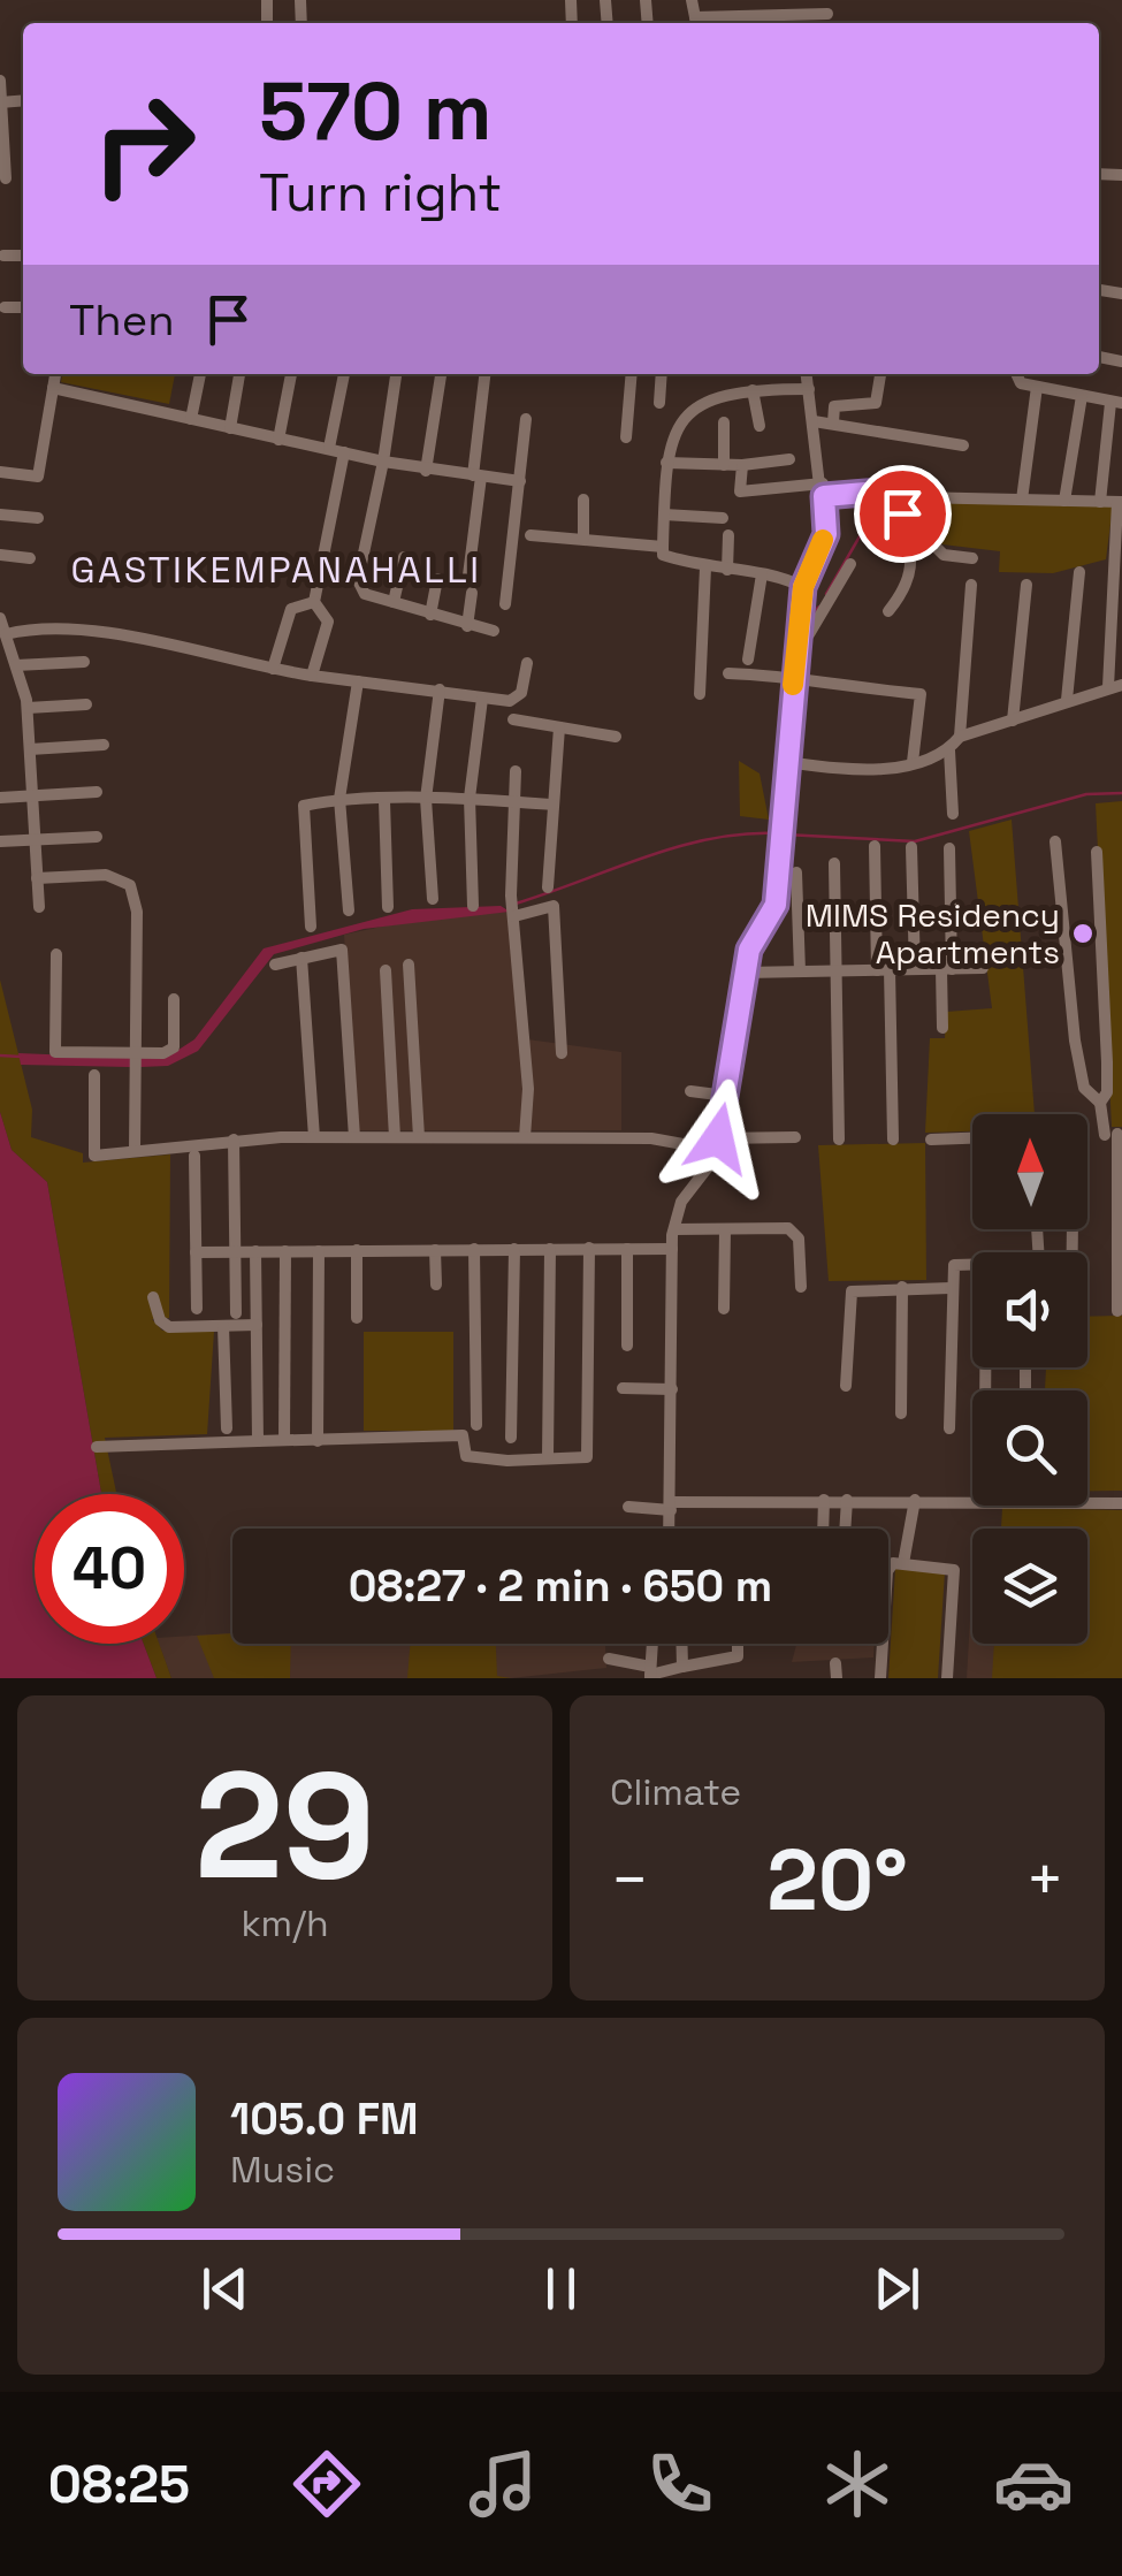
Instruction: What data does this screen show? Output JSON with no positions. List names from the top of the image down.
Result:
{
  "districts": ["GASTIKEMPANAHALLI"],
  "places": ["MIMS Residency Apartments"],
  "north": "top",
  "page": {
    "turn": ["570 m", "Turn right"],
    "then": "Then",
    "limit": "40",
    "trip": "08:27 · 2 min · 650 m",
    "tile": [
      ["29", "km/h"],
      "Climate"
    ],
    "heat": ["−", "20°", "+"],
    "song": ["105.0 FM", "Music"],
    "tabs": "08:25"
  }
}
